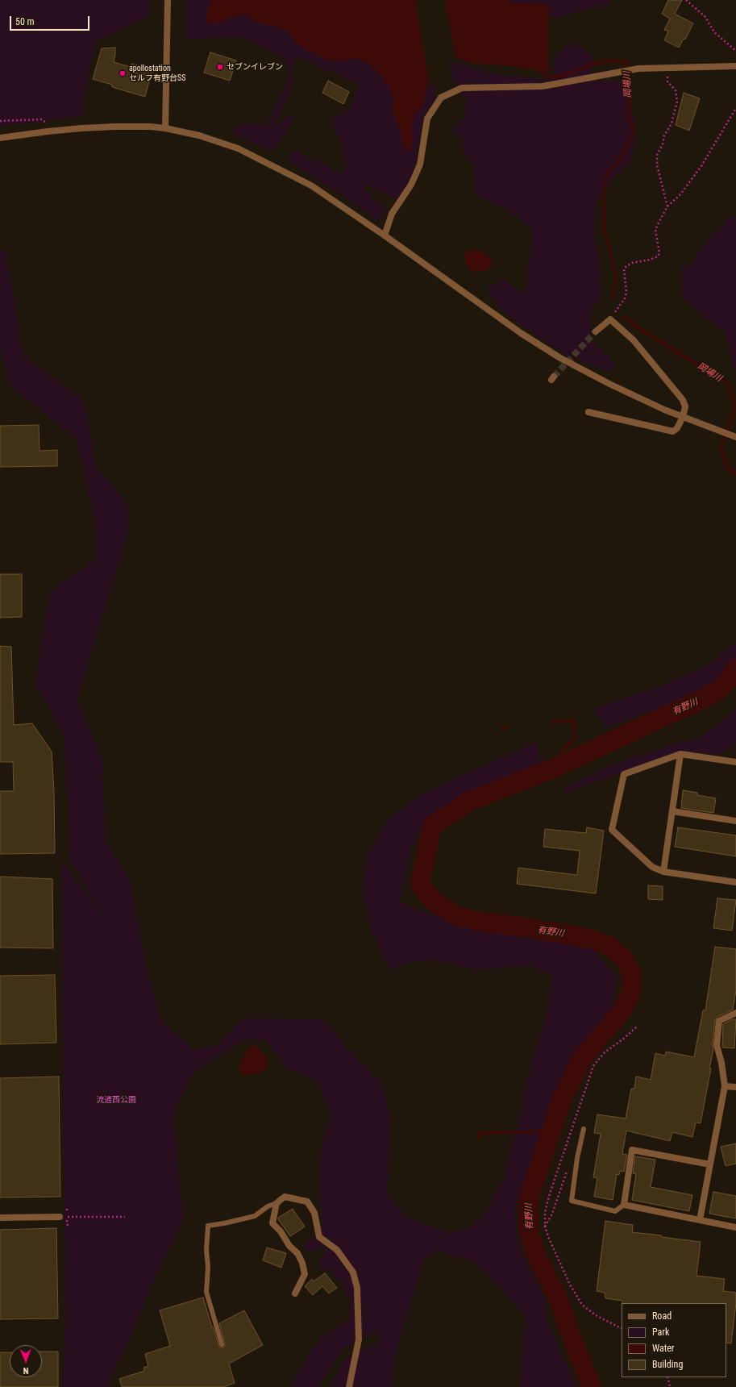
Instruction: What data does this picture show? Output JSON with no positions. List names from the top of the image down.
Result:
{
  "water": ["岡場川", "有野川"],
  "parks": ["流通西公園"],
  "places": ["セブンイレブン", "apollostation セルフ有野台SS"],
  "legend": [
    "Road",
    "Park",
    "Water",
    "Building"
  ],
  "scale_bar": "50 m",
  "north": "bottom"
}
